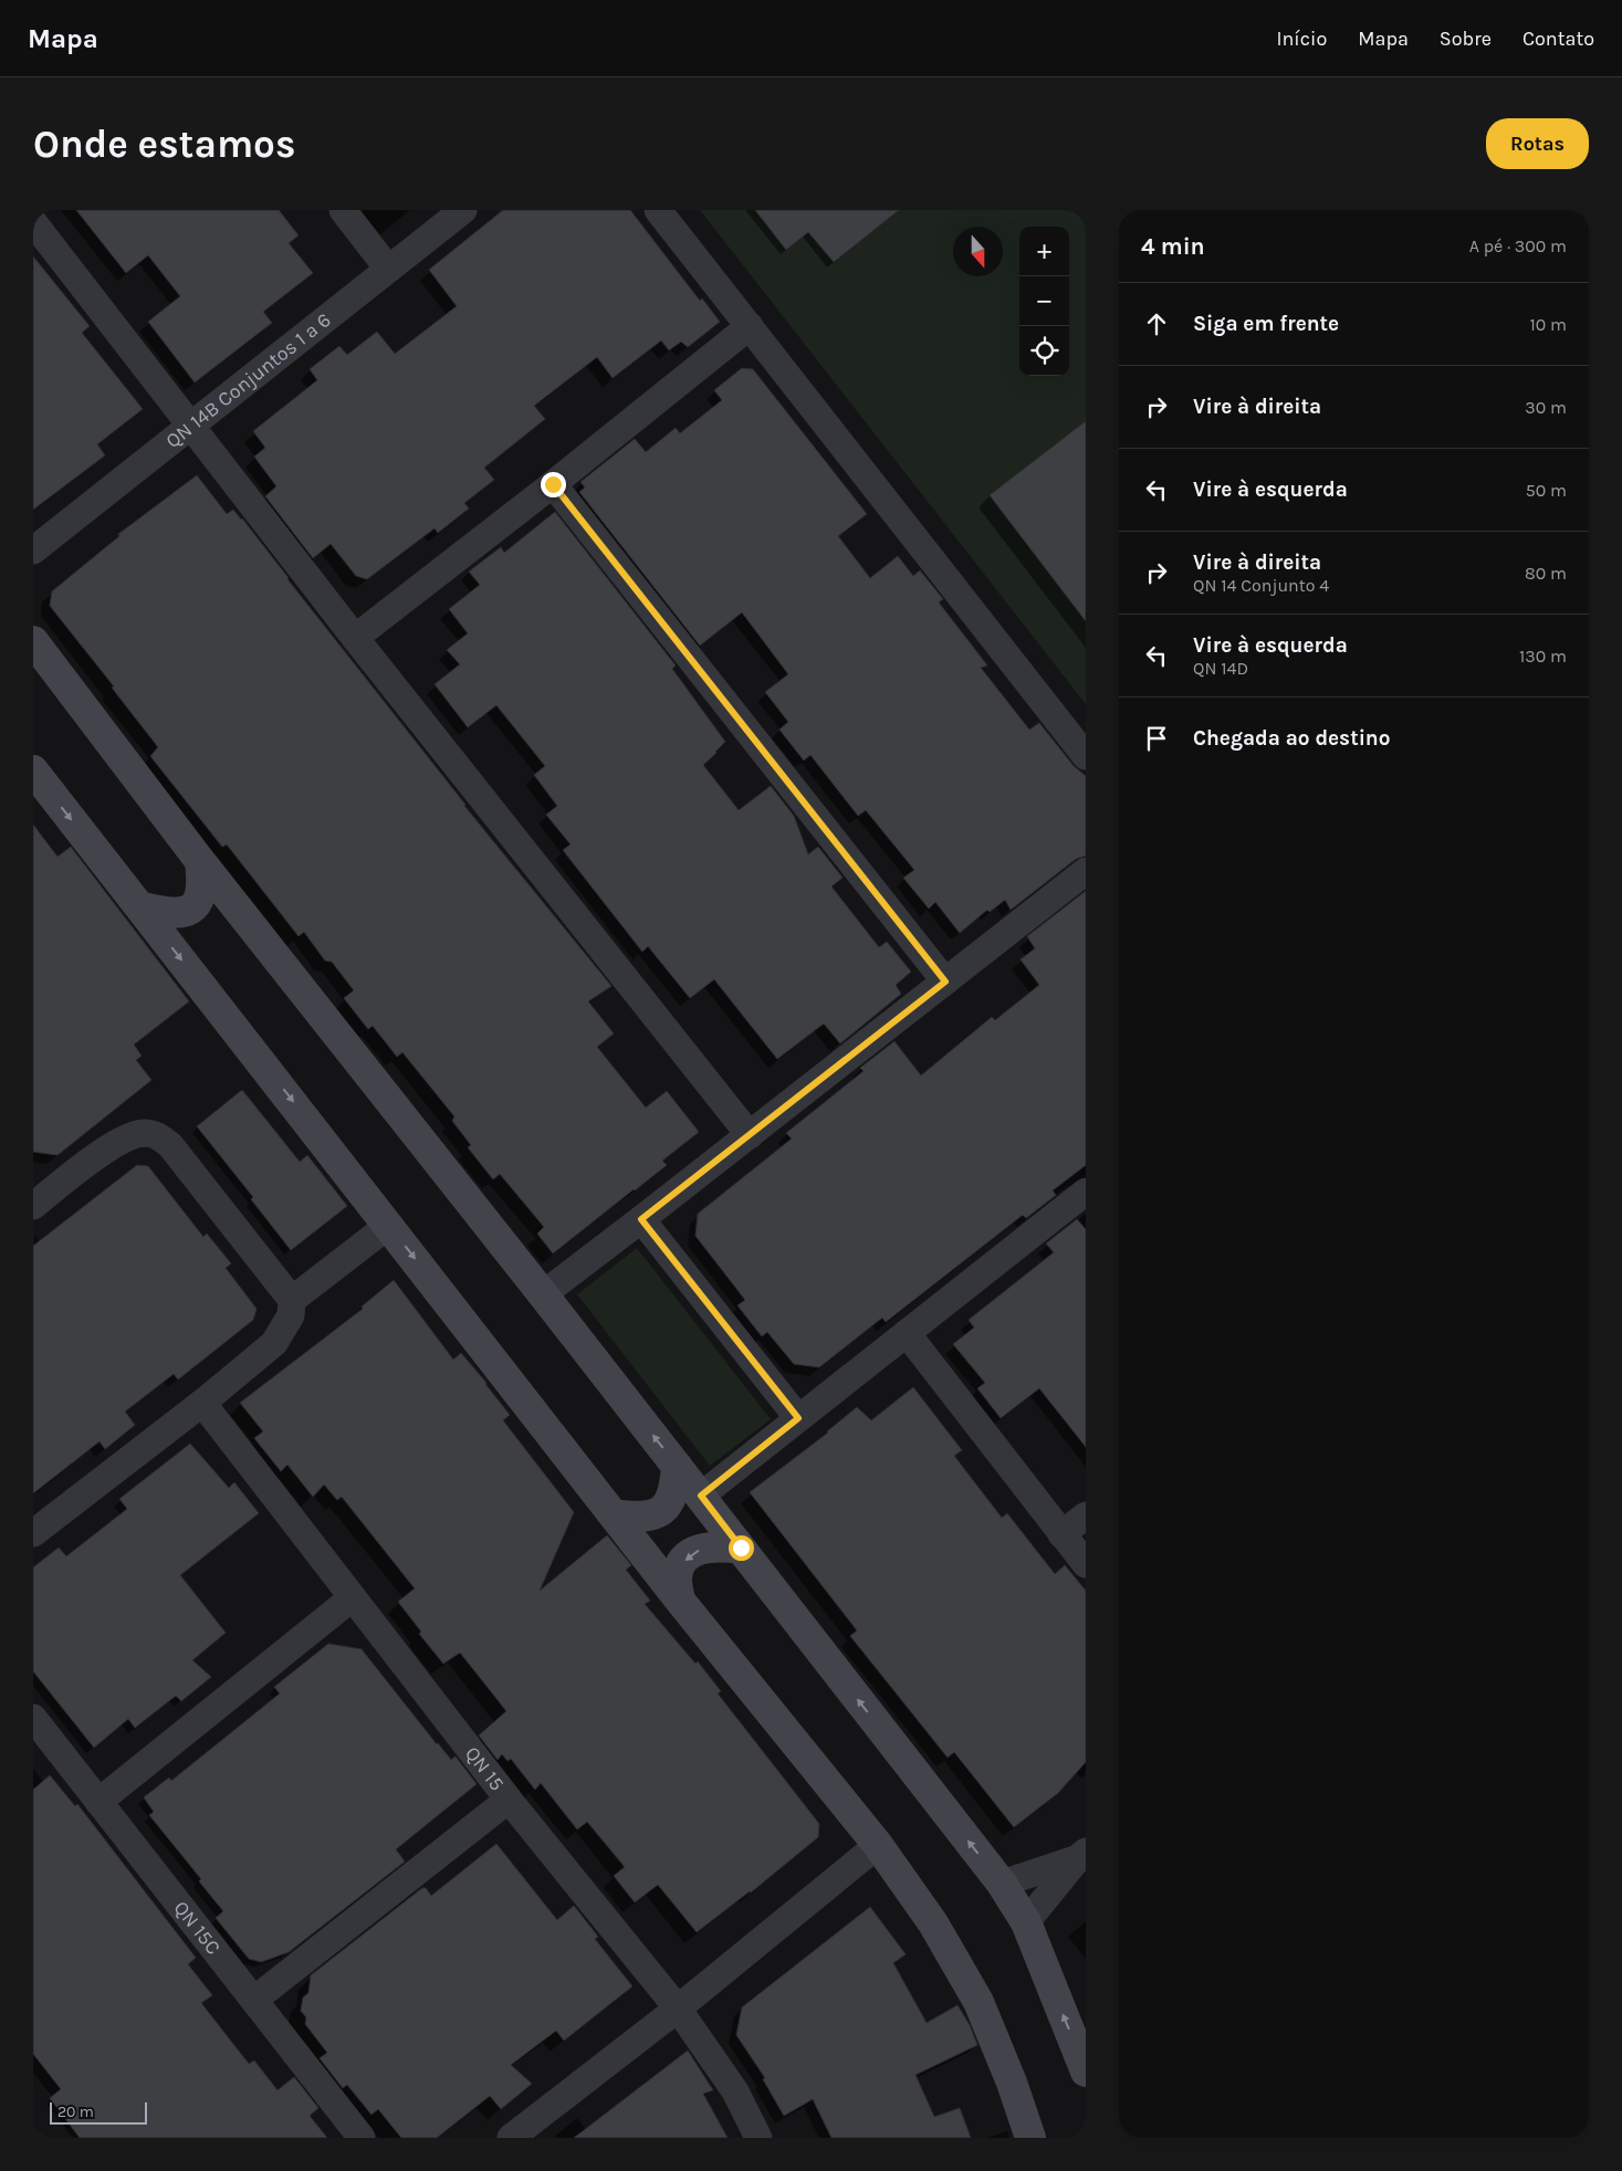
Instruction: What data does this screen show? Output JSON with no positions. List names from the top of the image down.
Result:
{
  "streets": {
    "street": ["QN 14B Conjuntos 1 a 6", "QN 15", "QN 15C"]
  },
  "scale_bar": "20 m",
  "north": "bottom",
  "page": {
    "header": "Mapa",
    "nav": [
      "Início",
      "Mapa",
      "Sobre",
      "Contato"
    ],
    "buttons": "Rotas",
    "title": "Onde estamos",
    "heading": ["4 min", "A pé · 300 m"],
    "map_buttons": ["+", "−"],
    "list": [
      ["Siga em frente", "10 m"],
      ["Vire à direita", "30 m"],
      ["Vire à esquerda", "50 m"],
      ["Vire à direita", "QN 14 Conjunto 4", "80 m"],
      ["Vire à esquerda", "QN 14D", "130 m"],
      "Chegada ao destino"
    ],
    "scale": "20 m"
  }
}
